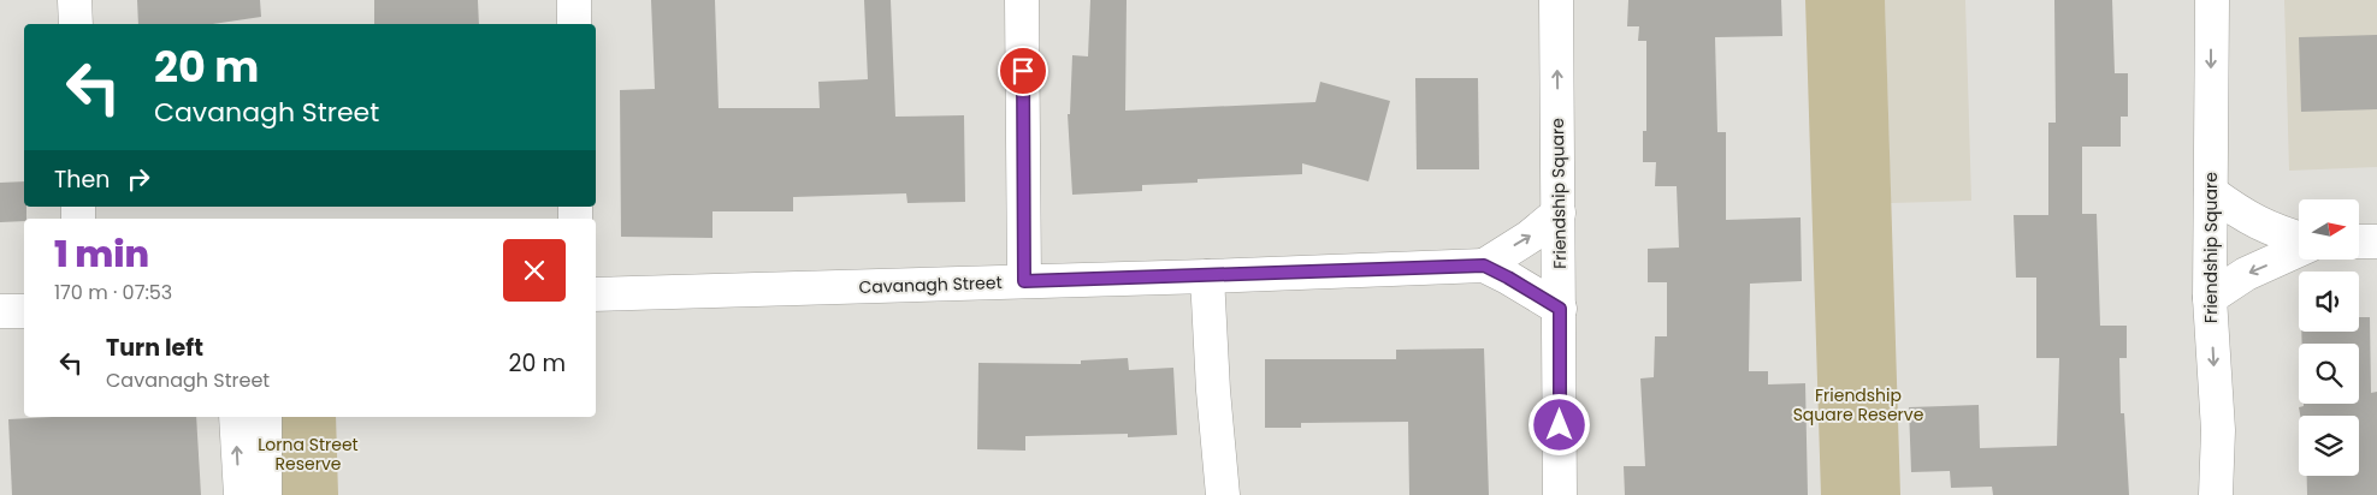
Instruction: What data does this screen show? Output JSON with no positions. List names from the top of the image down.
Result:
{
  "streets": {
    "street": ["Friendship Square", "Cavanagh Street"]
  },
  "crossings": [
    ["Friendship Square", "Cavanagh Street"]
  ],
  "parks": ["Friendship Square Reserve", "Lorna Street Reserve"],
  "north": "right",
  "page": {
    "turn": ["20 m", "Cavanagh Street"],
    "then": "Then",
    "heading": ["1 min", "170 m · 07:53"],
    "list": [
      {
        "name": "Turn left",
        "note": "Cavanagh Street",
        "value": "20 m"
      }
    ]
  }
}
